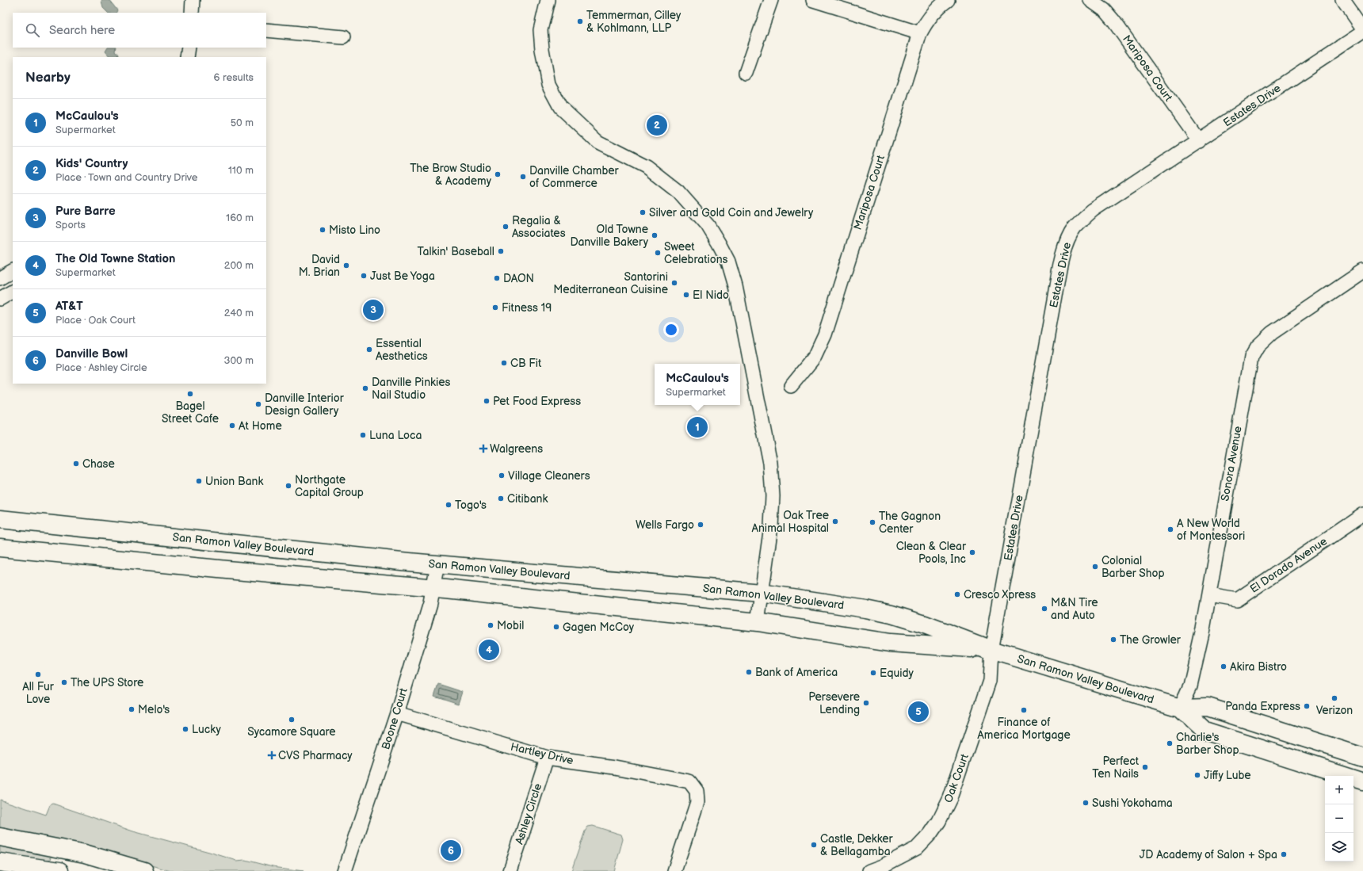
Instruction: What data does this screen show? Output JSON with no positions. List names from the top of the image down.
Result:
{
  "streets": {
    "main road": ["San Ramon Valley Boulevard"],
    "street": [
      "Mariposa Court",
      "Estates Drive",
      "Sonora Avenue",
      "El Dorado Avenue",
      "Boone Court",
      "Hartley Drive",
      "Oak Court",
      "Ashley Circle"
    ]
  },
  "crossings": [
    ["Mariposa Court", "Estates Drive"],
    ["Estates Drive", "San Ramon Valley Boulevard"],
    ["Estates Drive", "Oak Court"],
    ["Sonora Avenue", "San Ramon Valley Boulevard"],
    ["Sonora Avenue", "El Dorado Avenue"],
    ["San Ramon Valley Boulevard", "Boone Court"],
    ["San Ramon Valley Boulevard", "Oak Court"],
    ["Boone Court", "Hartley Drive"],
    ["Hartley Drive", "Ashley Circle"]
  ],
  "places": {
    "other": [
      "Temmerman, Cilley & Kohlmann, LLP",
      "The Brow Studio & Academy",
      "Danville Chamber of Commerce",
      "Silver and Gold Coin and Jewelry",
      "Regalia & Associates",
      "Misto Lino",
      "Old Towne Danville Bakery",
      "Talkin' Baseball",
      "Sweet Celebrations",
      "David M. Brian",
      "Just Be Yoga",
      "DAON",
      "Santorini Mediterranean Cuisine",
      "El Nido",
      "Fitness 19",
      "Essential Aesthetics",
      "CB Fit",
      "Danville Pinkies Nail Studio",
      "Bagel Street Cafe",
      "Pet Food Express",
      "Danville Interior Design Gallery",
      "At Home",
      "Luna Loca",
      "Chase",
      "Village Cleaners",
      "Union Bank",
      "Northgate Capital Group",
      "Citibank",
      "Togo's",
      "Oak Tree Animal Hospital",
      "The Gagnon Center",
      "Wells Fargo",
      "A New World of Montessori",
      "Clean & Clear Pools, Inc",
      "Colonial Barber Shop",
      "Cresco Xpress",
      "M&N Tire and Auto",
      "Mobil",
      "Gagen McCoy",
      "The Growler",
      "Akira Bistro",
      "Bank of America",
      "Equidy",
      "All Fur Love",
      "The UPS Store",
      "Verizon",
      "Persevere Lending",
      "Panda Express",
      "Melo's",
      "Finance of America Mortgage",
      "Sycamore Square",
      "Lucky",
      "Charlie's Barber Shop",
      "Perfect Ten Nails",
      "Jiffy Lube",
      "Sushi Yokohama",
      "Castle, Dekker & Bellagamba",
      "JD Academy of Salon + Spa"
    ],
    "health": ["Walgreens", "CVS Pharmacy"]
  },
  "page": {
    "search": "Search here",
    "heading": ["Nearby", "6 results"],
    "list": [
      {
        "mark": "1",
        "name": "McCaulou's",
        "note": "Supermarket",
        "value": "50 m"
      },
      {
        "mark": "2",
        "name": "Kids' Country",
        "note": "Place · Town and Country Drive",
        "value": "110 m"
      },
      {
        "mark": "3",
        "name": "Pure Barre",
        "note": "Sports",
        "value": "160 m"
      },
      {
        "mark": "4",
        "name": "The Old Towne Station",
        "note": "Supermarket",
        "value": "200 m"
      },
      {
        "mark": "5",
        "name": "AT&T",
        "note": "Place · Oak Court",
        "value": "240 m"
      },
      {
        "mark": "6",
        "name": "Danville Bowl",
        "note": "Place · Ashley Circle",
        "value": "300 m"
      }
    ],
    "pins": [
      "2",
      "3",
      "1",
      "4",
      "5",
      "6"
    ],
    "popup": ["McCaulou's", "Supermarket"],
    "map_buttons": ["+", "−"]
  }
}
